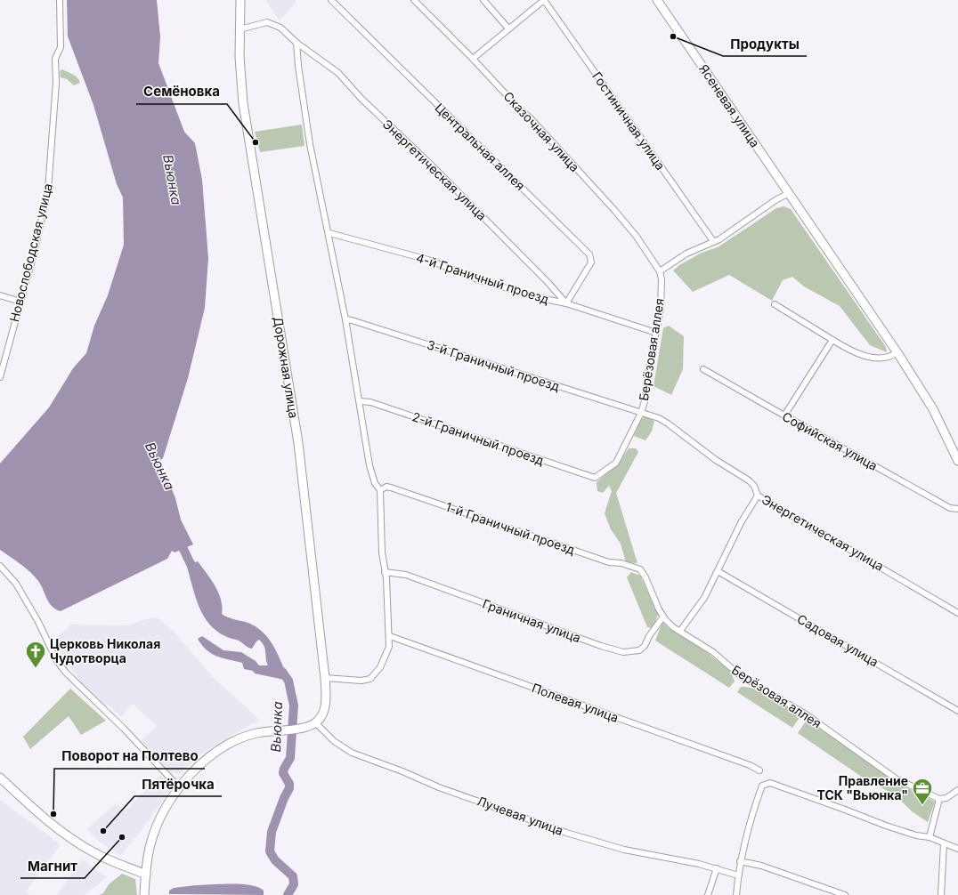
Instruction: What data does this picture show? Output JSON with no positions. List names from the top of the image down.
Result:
{
  "streets": {
    "main road": ["Ясеневая улица", "Дорожная улица"],
    "street": [
      "Гостиничная улица",
      "Сказочная улица",
      "Центральная аллея",
      "Энергетическая улица",
      "Новослободская улица",
      "4-й Граничный проезд",
      "Берёзовая аллея",
      "3-й Граничный проезд",
      "2-й Граничный проезд",
      "Софийская улица",
      "1-й Граничный проезд",
      "Граничная улица",
      "Садовая улица",
      "Полевая улица",
      "Лучевая улица"
    ]
  },
  "crossings": [
    ["Сказочная улица", "Берёзовая аллея"],
    ["Центральная аллея", "Энергетическая улица"],
    ["Центральная аллея", "4-й Граничный проезд"],
    ["Энергетическая улица", "4-й Граничный проезд"],
    ["Энергетическая улица", "Берёзовая аллея"],
    ["Энергетическая улица", "3-й Граничный проезд"],
    ["Энергетическая улица", "Дорожная улица"],
    ["4-й Граничный проезд", "Берёзовая аллея"],
    ["Берёзовая аллея", "3-й Граничный проезд"],
    ["Берёзовая аллея", "2-й Граничный проезд"],
    ["Берёзовая аллея", "1-й Граничный проезд"],
    ["Берёзовая аллея", "Граничная улица"],
    ["Дорожная улица", "Лучевая улица"]
  ],
  "water": ["Вьюнка"],
  "places": {
    "other": [
      "Продукты",
      "Семёновка",
      "Поворот на Полтево",
      "Пятёрочка",
      "Магнит"
    ],
    "church": ["Церковь Николая Чудотворца"],
    "office": ["Правление ТСК \"Вьюнка\""]
  }
}
